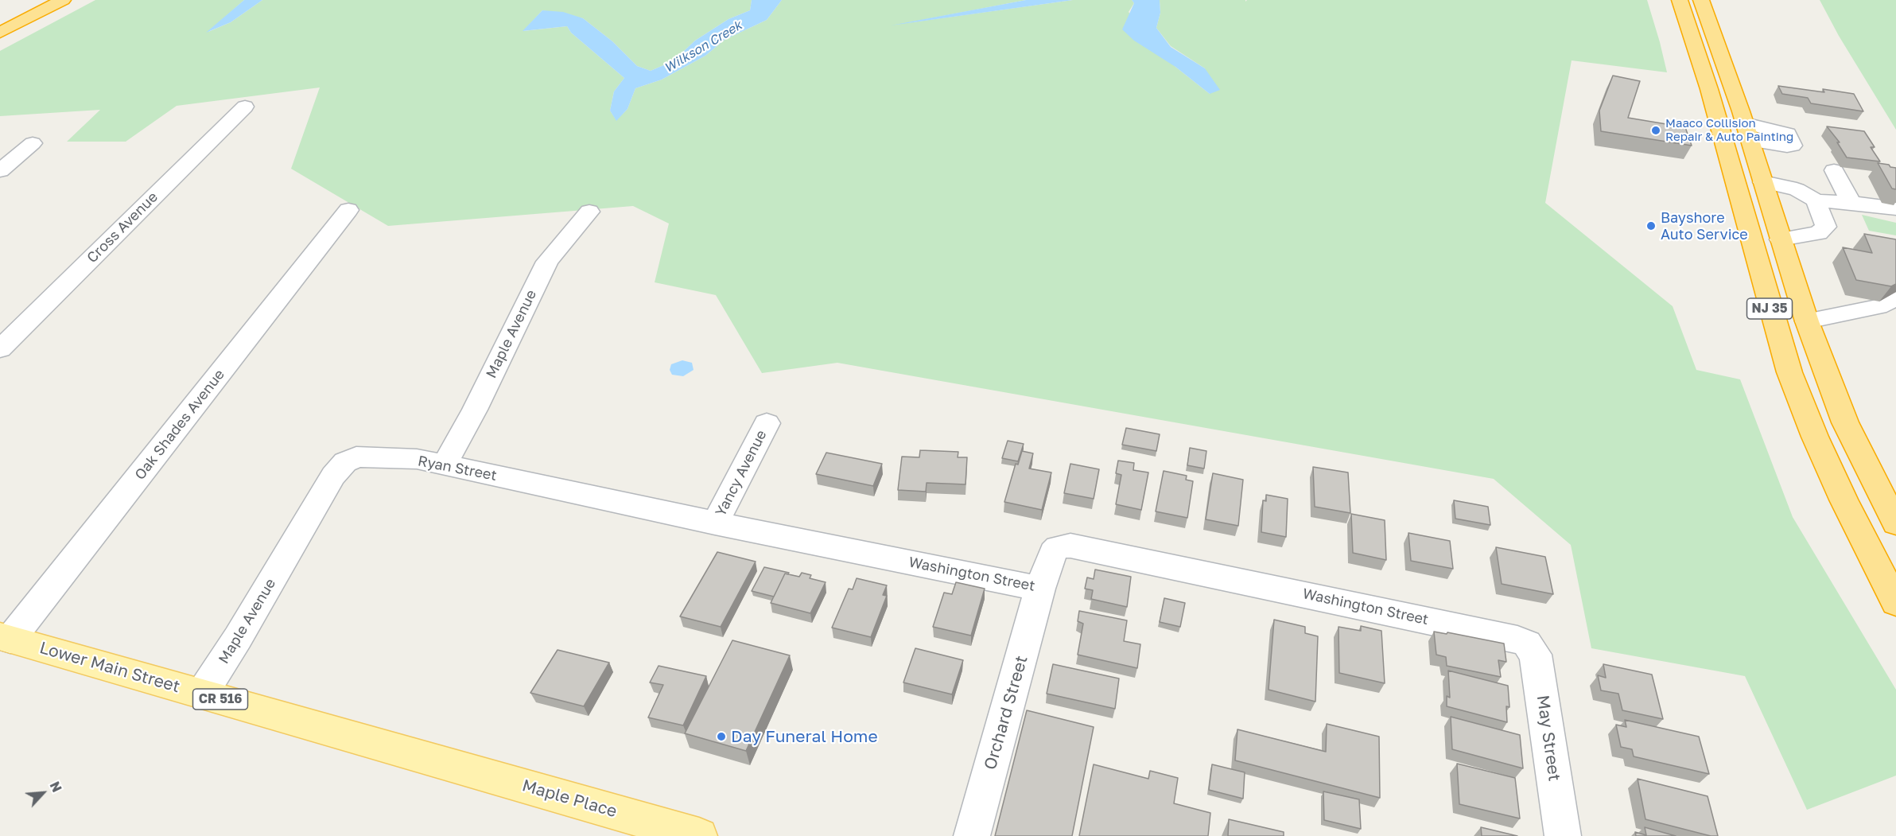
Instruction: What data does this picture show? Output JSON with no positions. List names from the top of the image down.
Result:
{
  "streets": {
    "highway": ["NJ 35"],
    "main road": ["Lower Main Street", "CR 516", "Maple Place"],
    "street": [
      "Cross Avenue",
      "Maple Avenue",
      "Oak Shades Avenue",
      "Ryan Street",
      "Yancy Avenue",
      "Washington Street",
      "Orchard Street",
      "May Street"
    ]
  },
  "crossings": [
    ["Maple Avenue", "Ryan Street"],
    ["Maple Avenue", "Lower Main Street"],
    ["Oak Shades Avenue", "Lower Main Street"],
    ["Ryan Street", "Washington Street"],
    ["Yancy Avenue", "Washington Street"],
    ["Washington Street", "Orchard Street"],
    ["Washington Street", "May Street"],
    ["Lower Main Street", "Maple Place"]
  ],
  "water": ["Wilkson Creek"],
  "places": ["Maaco Collision Repair & Auto Painting", "Bayshore Auto Service", "Day Funeral Home"],
  "north": "top right"
}
